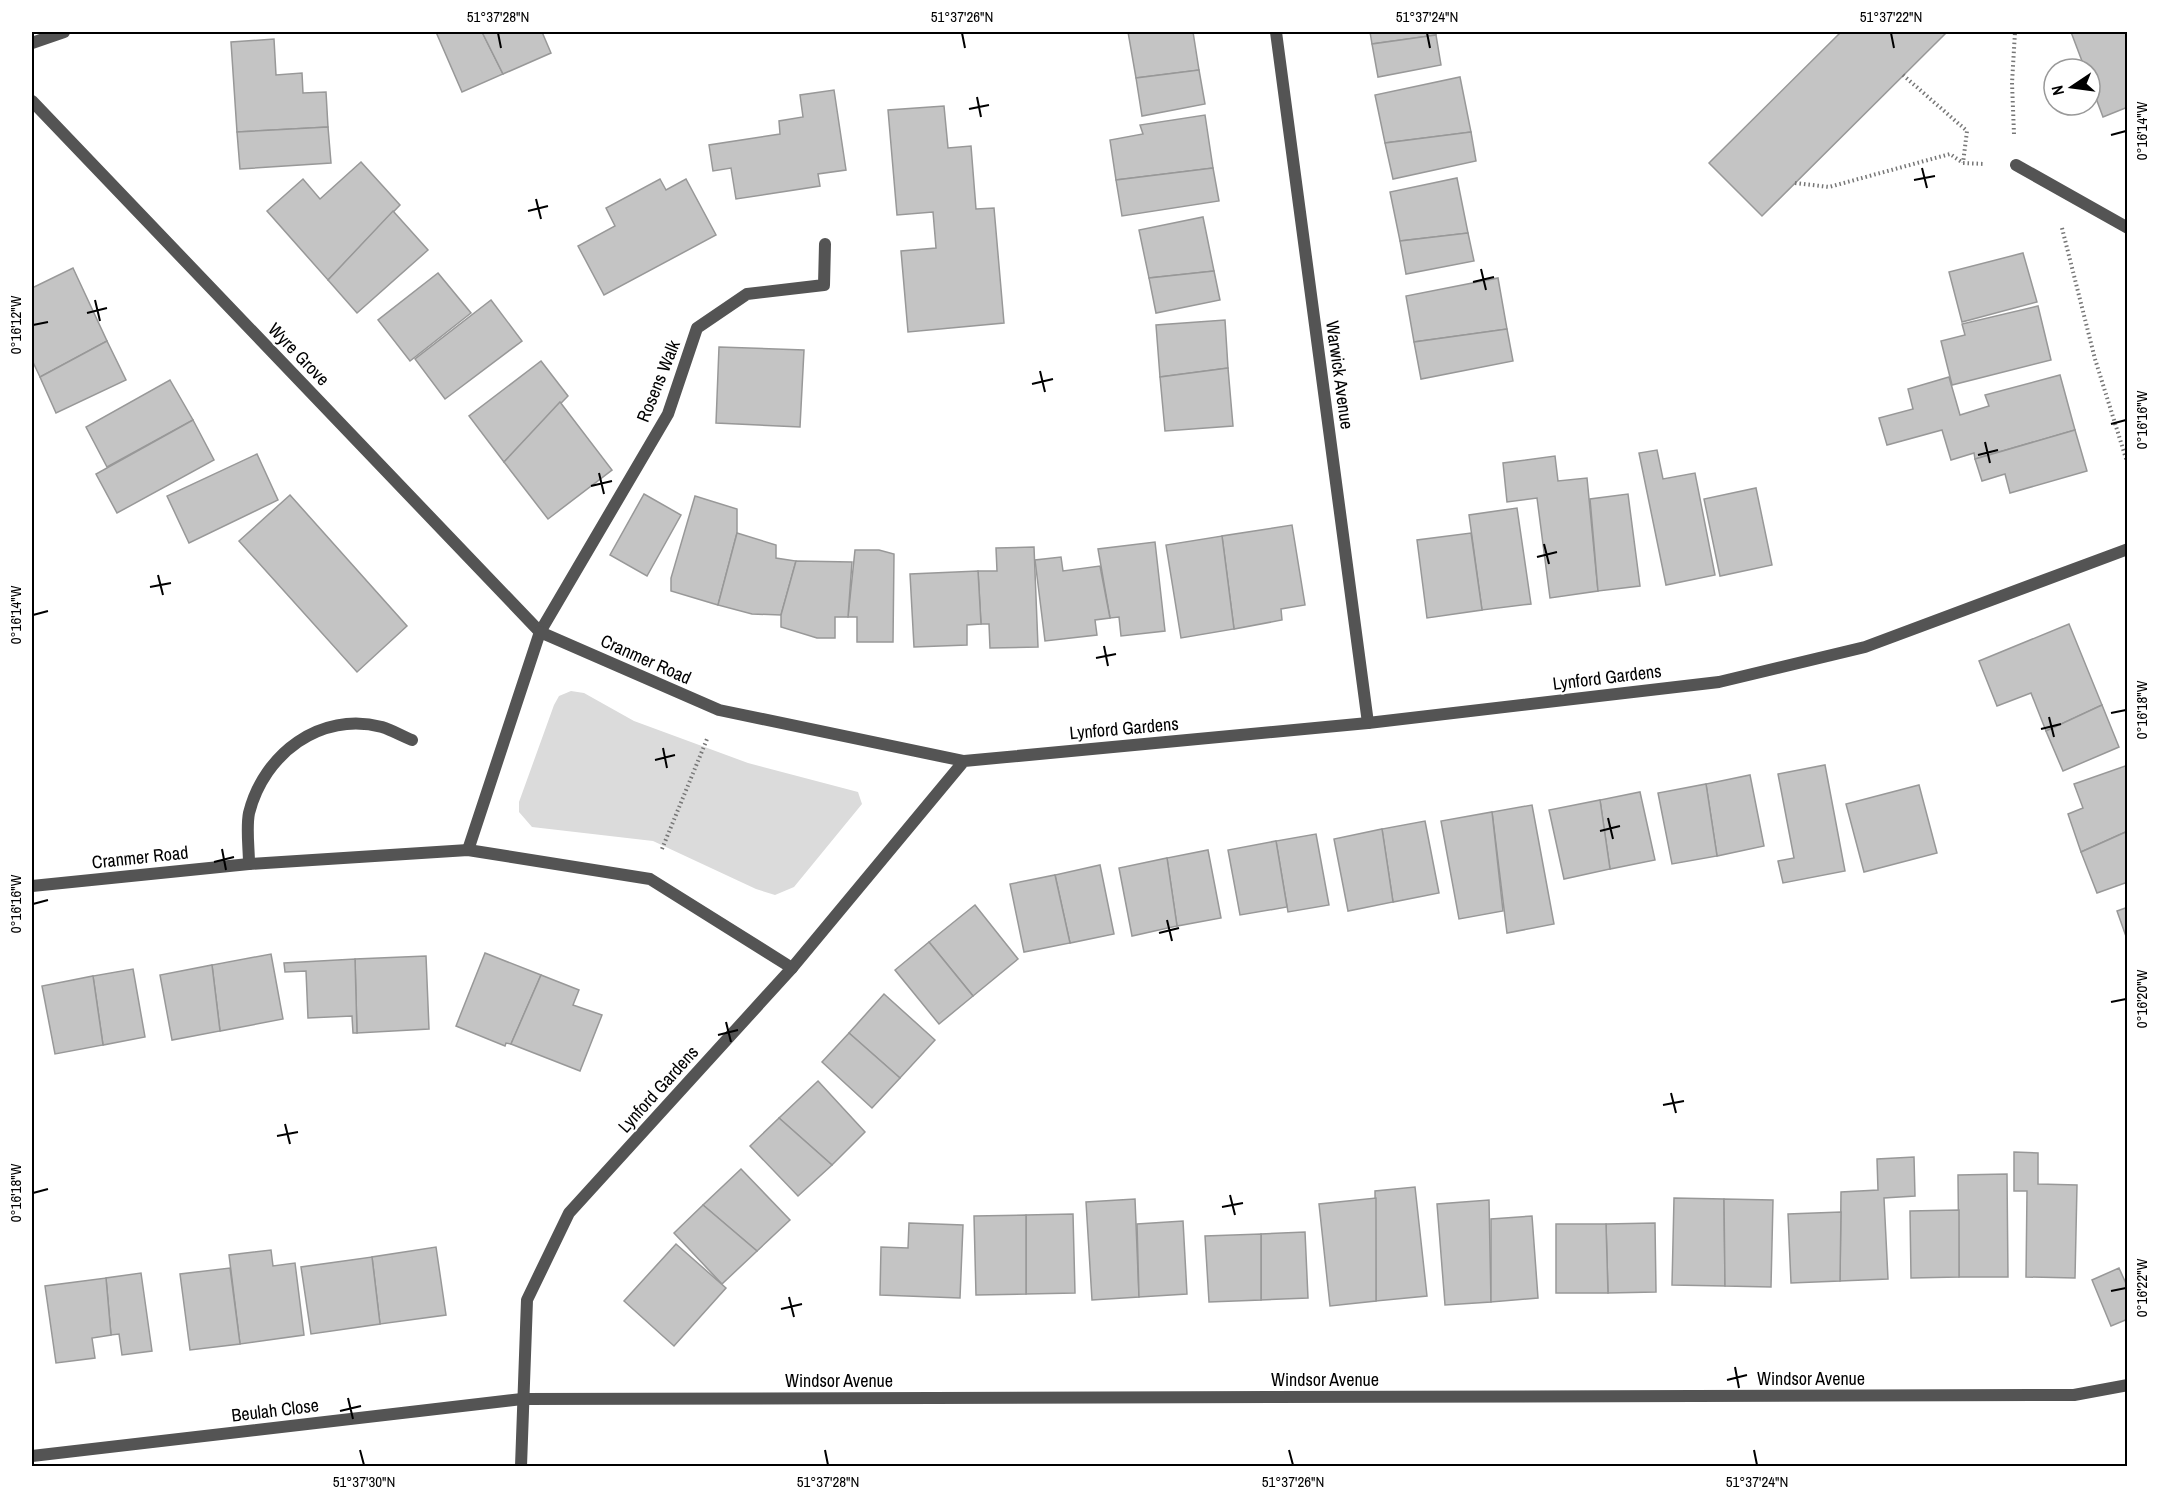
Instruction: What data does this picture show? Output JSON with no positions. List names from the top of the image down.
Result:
{
  "streets": {
    "street": [
      "Wyre Grove",
      "Warwick Avenue",
      "Rosens Walk",
      "Cranmer Road",
      "Lynford Gardens",
      "Windsor Avenue",
      "Beulah Close"
    ]
  },
  "crossings": [
    ["Wyre Grove", "Rosens Walk"],
    ["Wyre Grove", "Cranmer Road"],
    ["Warwick Avenue", "Lynford Gardens"],
    ["Rosens Walk", "Cranmer Road"],
    ["Cranmer Road", "Lynford Gardens"],
    ["Lynford Gardens", "Windsor Avenue"],
    ["Lynford Gardens", "Beulah Close"],
    ["Windsor Avenue", "Beulah Close"]
  ],
  "north": "left",
  "coordinates": [
    "51°37'28\"N",
    "51°37'26\"N",
    "51°37'24\"N",
    "51°37'22\"N",
    "0°16'14\"W",
    "0°16'12\"W",
    "0°16'16\"W",
    "0°16'18\"W",
    "0°16'20\"W",
    "0°16'22\"W",
    "51°37'30\"N"
  ]
}
